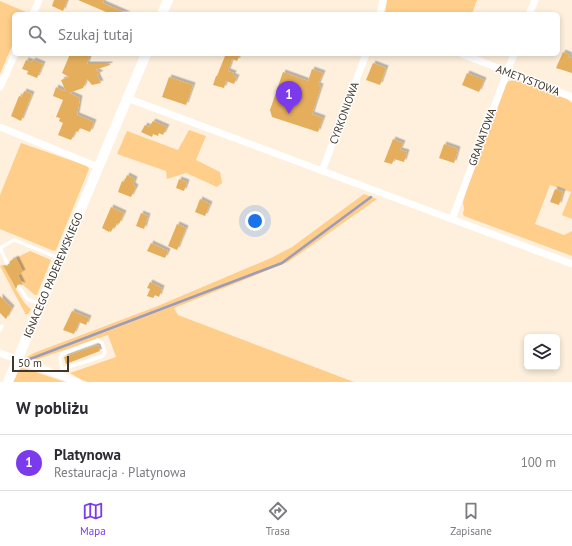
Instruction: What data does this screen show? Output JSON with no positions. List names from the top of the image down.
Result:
{
  "streets": {
    "street": [
      "AMETYSTOWA",
      "CYRKONIOWA",
      "GRANATOWA",
      "IGNACEGO PADEREWSKIEGO"
    ]
  },
  "crossings": [
    ["AMETYSTOWA", "GRANATOWA"]
  ],
  "scale_bar": "50 m",
  "page": {
    "search": "Szukaj tutaj",
    "pins": "1",
    "scale": "50 m",
    "heading": "W pobliżu",
    "list": [
      {
        "mark": "1",
        "name": "Platynowa",
        "note": "Restauracja · Platynowa",
        "value": "100 m"
      }
    ],
    "nav": ["Mapa", "Trasa", "Zapisane"]
  }
}
